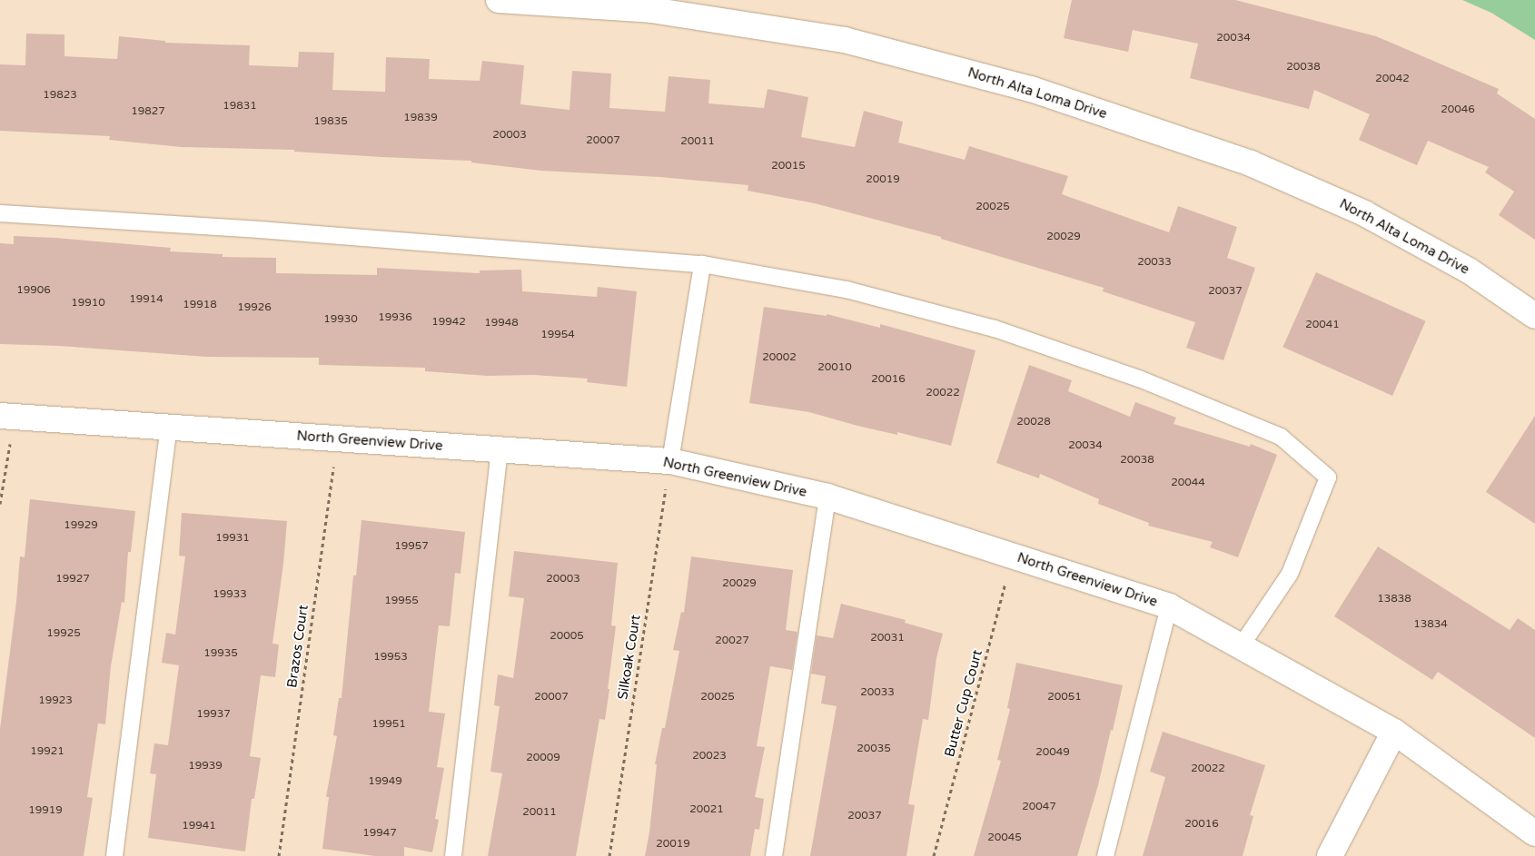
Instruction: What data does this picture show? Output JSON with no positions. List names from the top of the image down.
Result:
{
  "streets": {
    "street": ["North Alta Loma Drive", "North Greenview Drive"],
    "path": ["Brazos Court", "Silkoak Court", "Butter Cup Court"]
  },
  "crossings": [
    ["North Greenview Drive", "Brazos Court"],
    ["North Greenview Drive", "Silkoak Court"],
    ["North Greenview Drive", "Butter Cup Court"]
  ],
  "house_numbers": [
    "20034",
    "20038",
    "20042",
    "19823",
    "19831",
    "20046",
    "19827",
    "19839",
    "19835",
    "20003",
    "20007",
    "20011",
    "20015",
    "20019",
    "20025",
    "20029",
    "20033",
    "19906",
    "20037",
    "19914",
    "19910",
    "19918",
    "19926",
    "19936",
    "19930",
    "19942",
    "19948",
    "20041",
    "19954",
    "20002",
    "20010",
    "20016",
    "20022",
    "20028",
    "20034",
    "20038",
    "20044",
    "19929",
    "19931",
    "19957",
    "19927",
    "20003",
    "20029",
    "19933",
    "13838",
    "19955",
    "13834",
    "19925",
    "20005",
    "20031",
    "20027",
    "19935",
    "19953",
    "20033",
    "20007",
    "20025",
    "20051",
    "19923",
    "19937",
    "19951",
    "20035",
    "19921",
    "20049",
    "20023",
    "20009",
    "19939",
    "20022",
    "19949",
    "20047",
    "20021",
    "19919",
    "20011",
    "20037",
    "20016",
    "19941",
    "19947",
    "20045",
    "20019"
  ]
}
